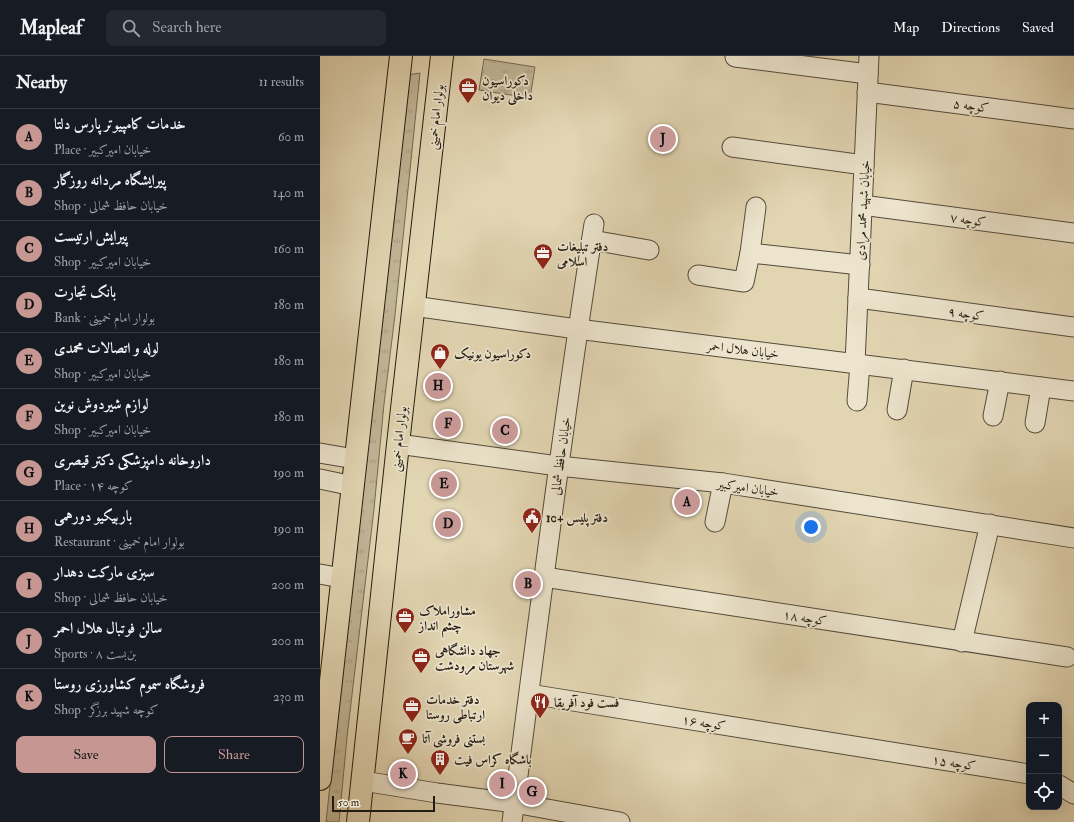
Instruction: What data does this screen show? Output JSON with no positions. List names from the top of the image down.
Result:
{
  "streets": {
    "main road": ["بولوار امام خمینی"],
    "street": [
      "کوچه ۵",
      "خیابان شهید محمد مرادی",
      "کوچه ۷",
      "کوچه ۹",
      "خیابان هلال احمر",
      "خیابان حافظ شمالی",
      "خیابان امیرکبیر",
      "کوچه ۱۸",
      "کوچه ۱۶",
      "کوچه ۱۵"
    ]
  },
  "crossings": [
    ["کوچه ۵", "خیابان شهید محمد مرادی"],
    ["بولوار امام خمینی", "خیابان هلال احمر"],
    ["بولوار امام خمینی", "خیابان امیرکبیر"],
    ["خیابان شهید محمد مرادی", "کوچه ۷"],
    ["خیابان شهید محمد مرادی", "کوچه ۹"],
    ["خیابان شهید محمد مرادی", "خیابان هلال احمر"],
    ["خیابان هلال احمر", "خیابان حافظ شمالی"],
    ["خیابان حافظ شمالی", "خیابان امیرکبیر"],
    ["خیابان حافظ شمالی", "کوچه ۱۸"],
    ["خیابان حافظ شمالی", "کوچه ۱۶"],
    ["کوچه ۱۶", "کوچه ۱۵"]
  ],
  "places": {
    "office": [
      "دکوراسیون داخلی دیوان",
      "دفتر تبلیغات اسلامی",
      "مشاوراملاک چشم انداز",
      "جهاد دانشگاهی شهرستان مرودشت",
      "دفتر خدمات ارتباطی روستا"
    ],
    "shop": ["دکوراسیون یونیک"],
    "public building": ["دفتر پلیس +10"],
    "restaurant": ["فست فود آفریقا"],
    "cafe": ["بستنی فروشی آتا"],
    "building": ["باشگاه کراس فیت"]
  },
  "scale_bar": "50 m",
  "page": {
    "header": "Mapleaf",
    "search": "Search here",
    "nav": ["Map", "Directions", "Saved"],
    "heading": ["Nearby", "11 results"],
    "list": [
      {
        "mark": "A",
        "name": "خدمات کامپیوتر پارس دلتا",
        "note": "Place · خیابان امیرکبیر",
        "value": "60 m"
      },
      {
        "mark": "B",
        "name": "پیرایشگاه مردانه روزگار",
        "note": "Shop · خیابان حافظ شمالی",
        "value": "140 m"
      },
      {
        "mark": "C",
        "name": "پیرایش ارتیست",
        "note": "Shop · خیابان امیرکبیر",
        "value": "160 m"
      },
      {
        "mark": "D",
        "name": "بانک تجارت",
        "note": "Bank · بولوار امام خمینی",
        "value": "180 m"
      },
      {
        "mark": "E",
        "name": "لوله و اتصالات محمدی",
        "note": "Shop · خیابان امیرکبیر",
        "value": "180 m"
      },
      {
        "mark": "F",
        "name": "لوازم شیردوش نوین",
        "note": "Shop · خیابان امیرکبیر",
        "value": "180 m"
      },
      {
        "mark": "G",
        "name": "داروخانه دامپزشکی دکتر قیصری",
        "note": "Place · کوچه ۱۴",
        "value": "190 m"
      },
      {
        "mark": "H",
        "name": "باربیکیو دورهمی",
        "note": "Restaurant · بولوار امام خمینی",
        "value": "190 m"
      },
      {
        "mark": "I",
        "name": "سبزی مارکت دهدار",
        "note": "Shop · خیابان حافظ شمالی",
        "value": "200 m"
      },
      {
        "mark": "J",
        "name": "سالن فوتبال هلال احمر",
        "note": "Sports · بن‌بست ۸",
        "value": "200 m"
      },
      {
        "mark": "K",
        "name": "فروشگاه سموم کشاورزی روستا",
        "note": "Shop · کوچه شهید برزگر",
        "value": "230 m"
      }
    ],
    "pins": [
      "J",
      "H",
      "F",
      "C",
      "E",
      "A",
      "D",
      "B",
      "K",
      "I",
      "G"
    ],
    "map_buttons": ["+", "−"],
    "buttons": ["Save", "Share"],
    "scale": "50 m"
  }
}
